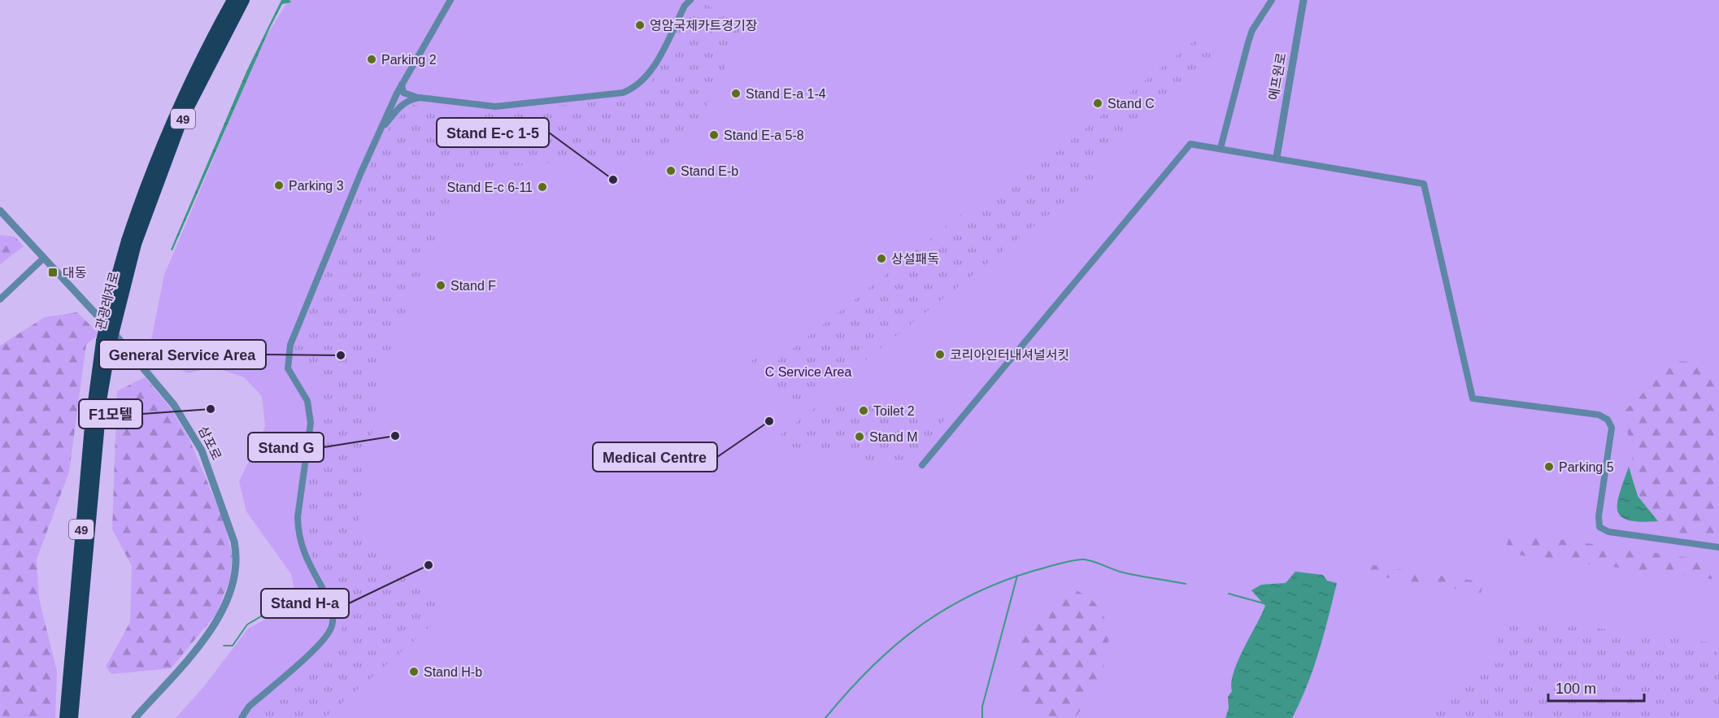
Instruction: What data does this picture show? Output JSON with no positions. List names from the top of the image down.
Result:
{
  "streets": {
    "highway": ["49", "관광레저로"],
    "street": ["에프원로", "삼포로"]
  },
  "parks": ["C Service Area"],
  "places": {
    "other": [
      "영암국제카트경기장",
      "Parking 2",
      "Stand E-a 1-4",
      "Stand C",
      "Stand E-a 5-8",
      "Stand E-b",
      "Stand E-c 1-5",
      "Parking 3",
      "Stand E-c 6-11",
      "상설패독",
      "Stand F",
      "코리아인터내셔널서킷",
      "General Service Area",
      "F1모텔",
      "Toilet 2",
      "Medical Centre",
      "Stand G",
      "Stand M",
      "Parking 5",
      "Stand H-a",
      "Stand H-b"
    ],
    "transit": ["대동"]
  },
  "scale_bar": "100 m"
}
